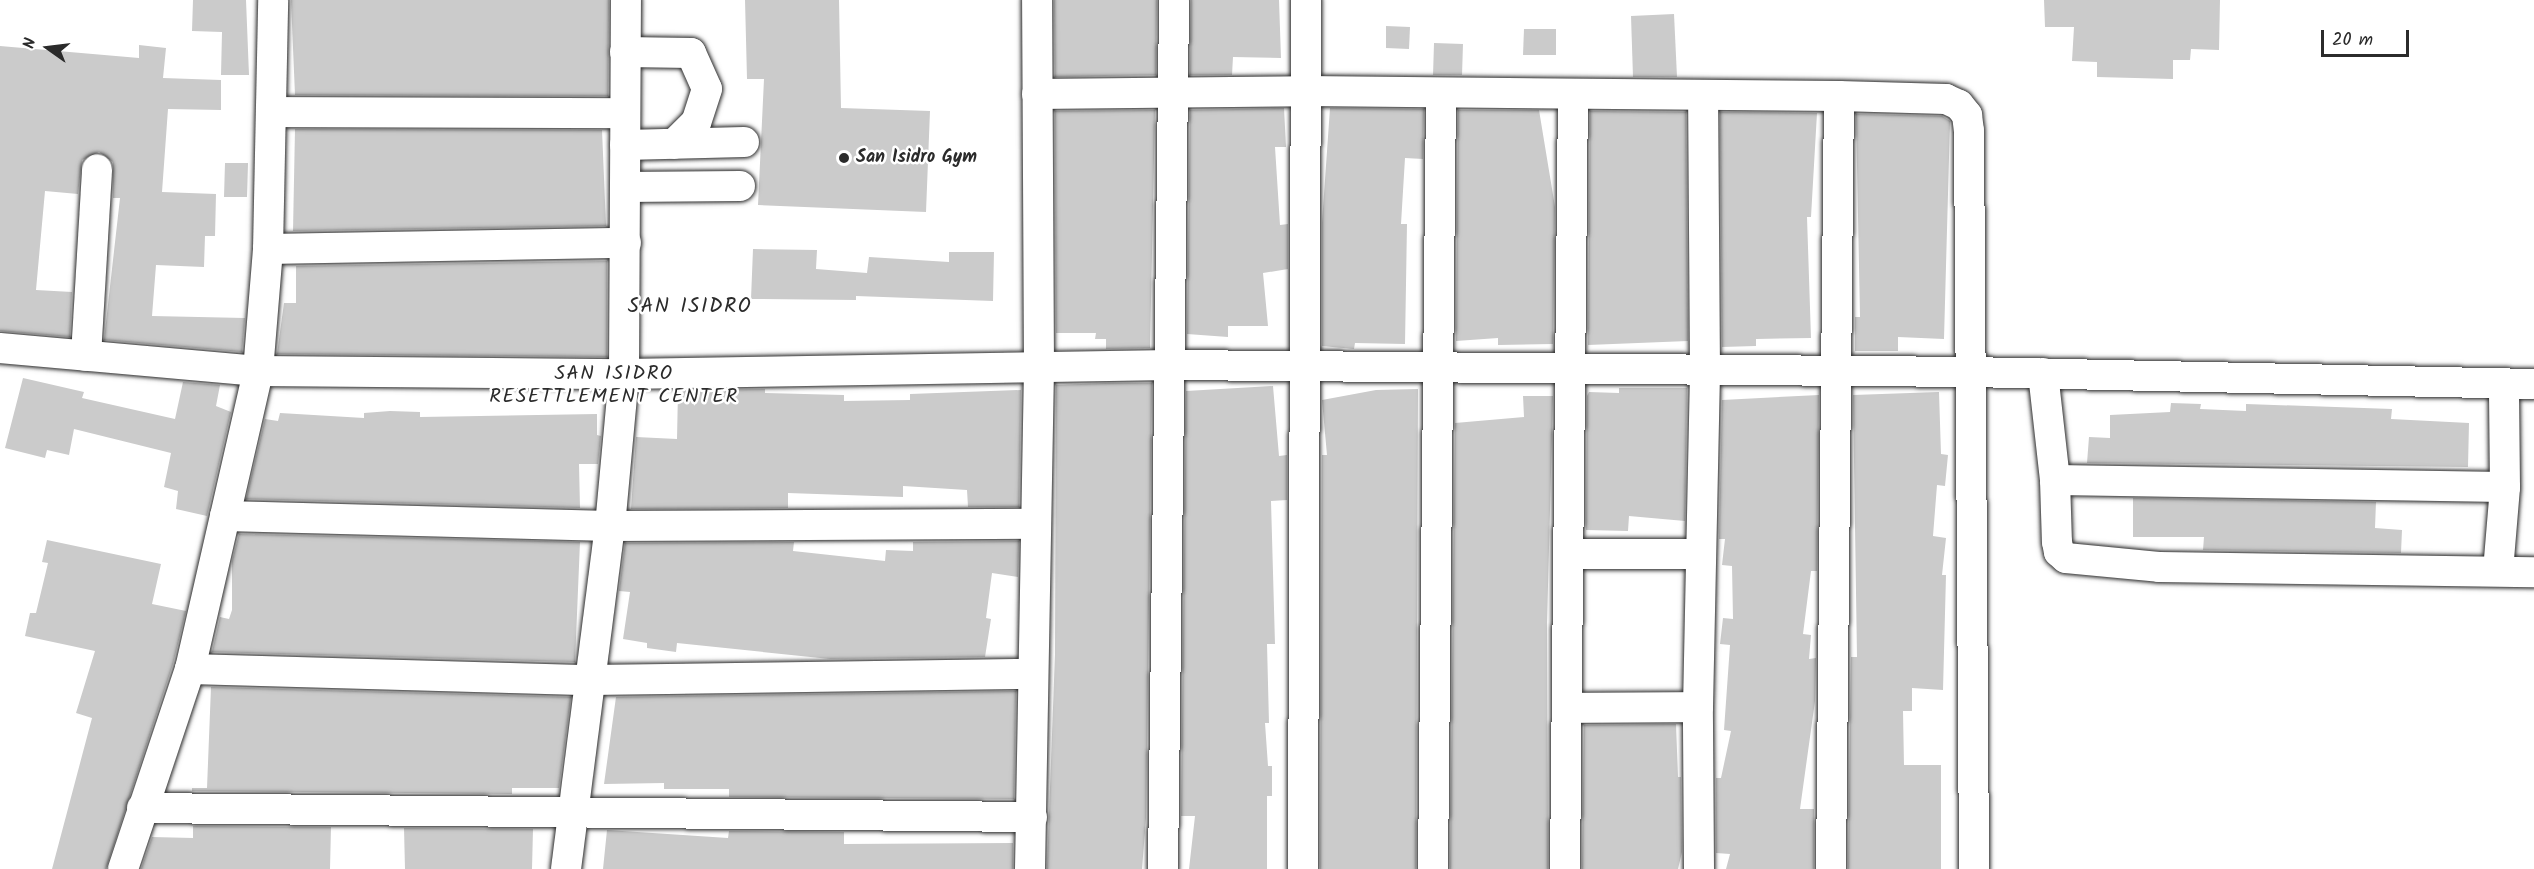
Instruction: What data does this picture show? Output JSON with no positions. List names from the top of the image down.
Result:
{
  "districts": ["SAN ISIDRO", "SAN ISIDRO RESETTLEMENT CENTER"],
  "places": ["San Isidro Gym"],
  "scale_bar": "20 m",
  "north": "left"
}
